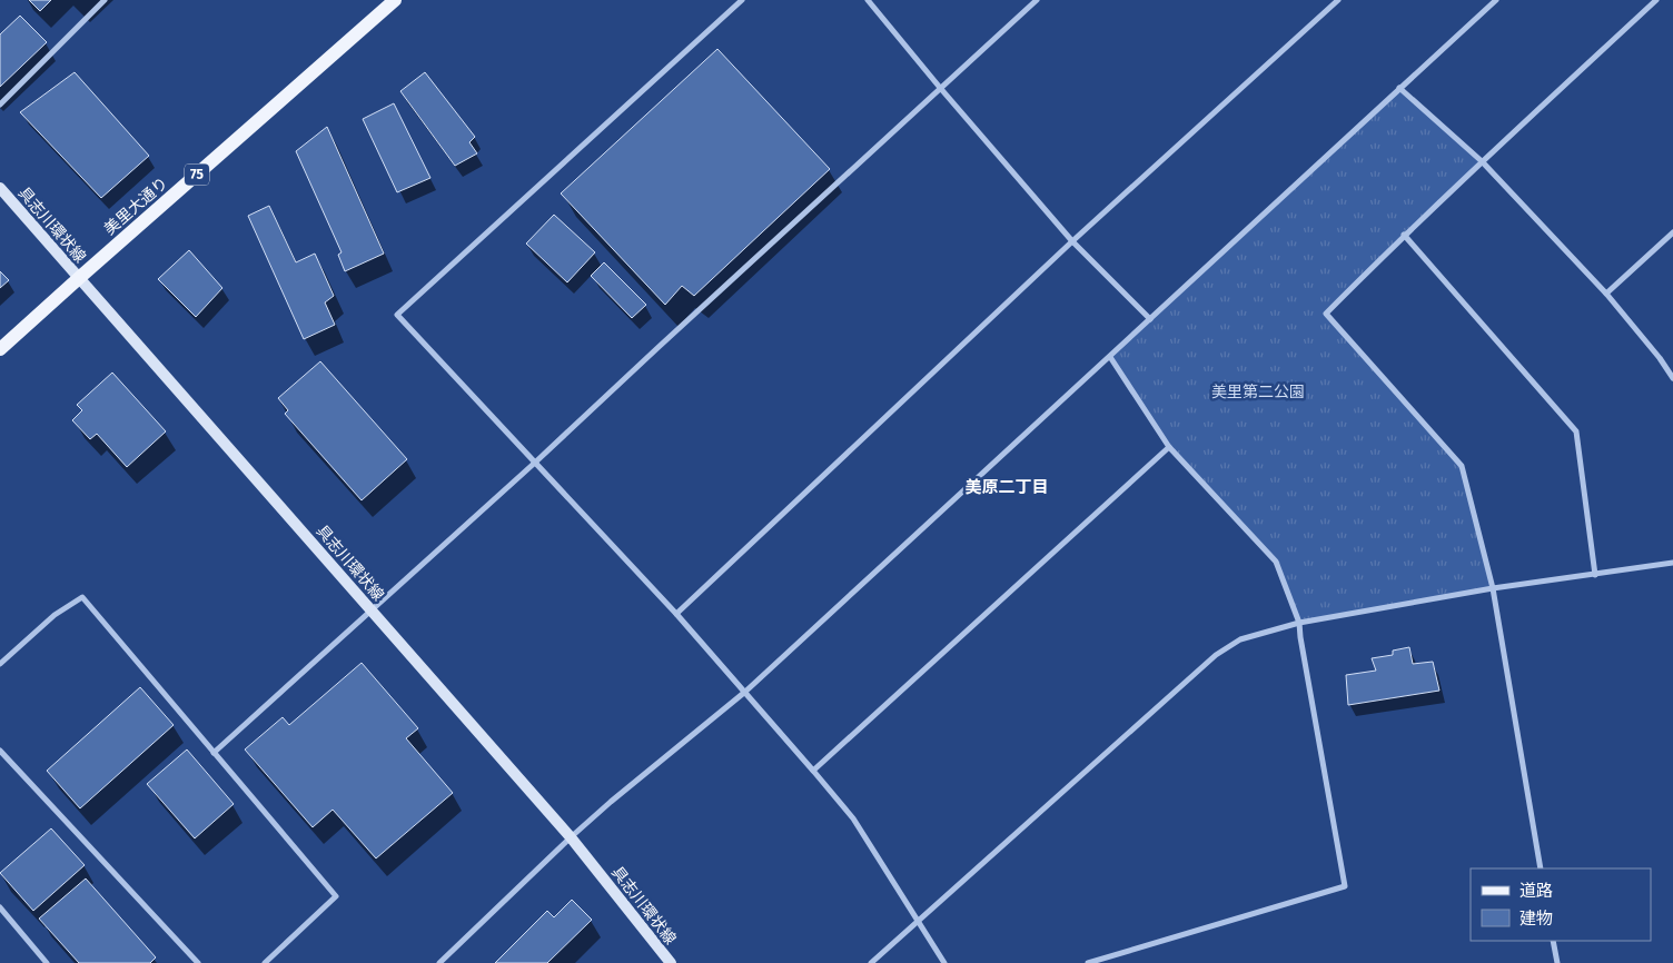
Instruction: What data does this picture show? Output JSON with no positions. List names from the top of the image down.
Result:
{
  "streets": {
    "main road": ["75", "美里大通り", "具志川環状線"]
  },
  "crossings": [
    ["美里大通り", "具志川環状線"]
  ],
  "districts": ["美原二丁目"],
  "parks": ["美里第二公園"],
  "legend": ["道路", "建物"]
}
